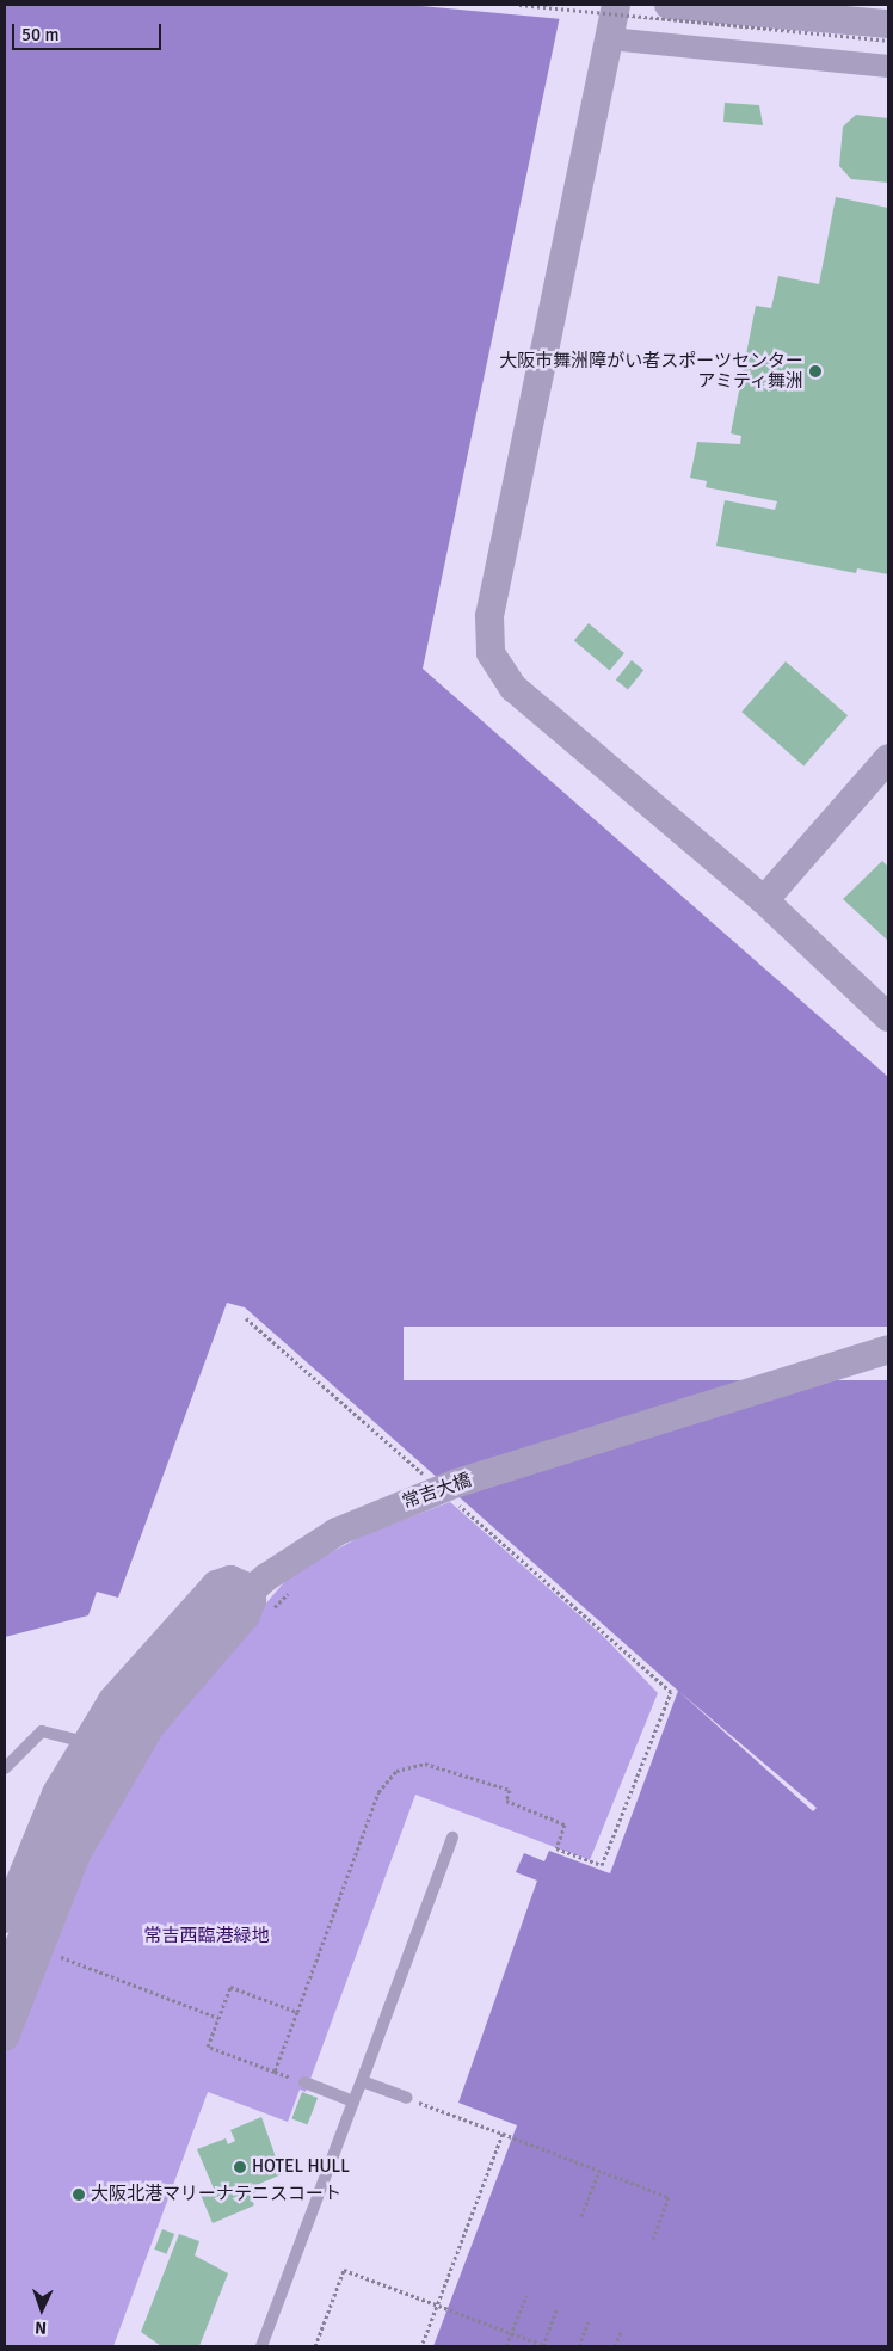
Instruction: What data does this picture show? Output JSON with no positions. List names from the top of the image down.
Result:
{
  "streets": {
    "street": ["常吉大橋"]
  },
  "parks": ["常吉西臨港緑地"],
  "places": ["大阪市舞洲障がい者スポーツセンター アミティ舞洲", "HOTEL HULL", "大阪北港マリーナテニスコート"],
  "scale_bar": "50 m",
  "north": "bottom"
}
